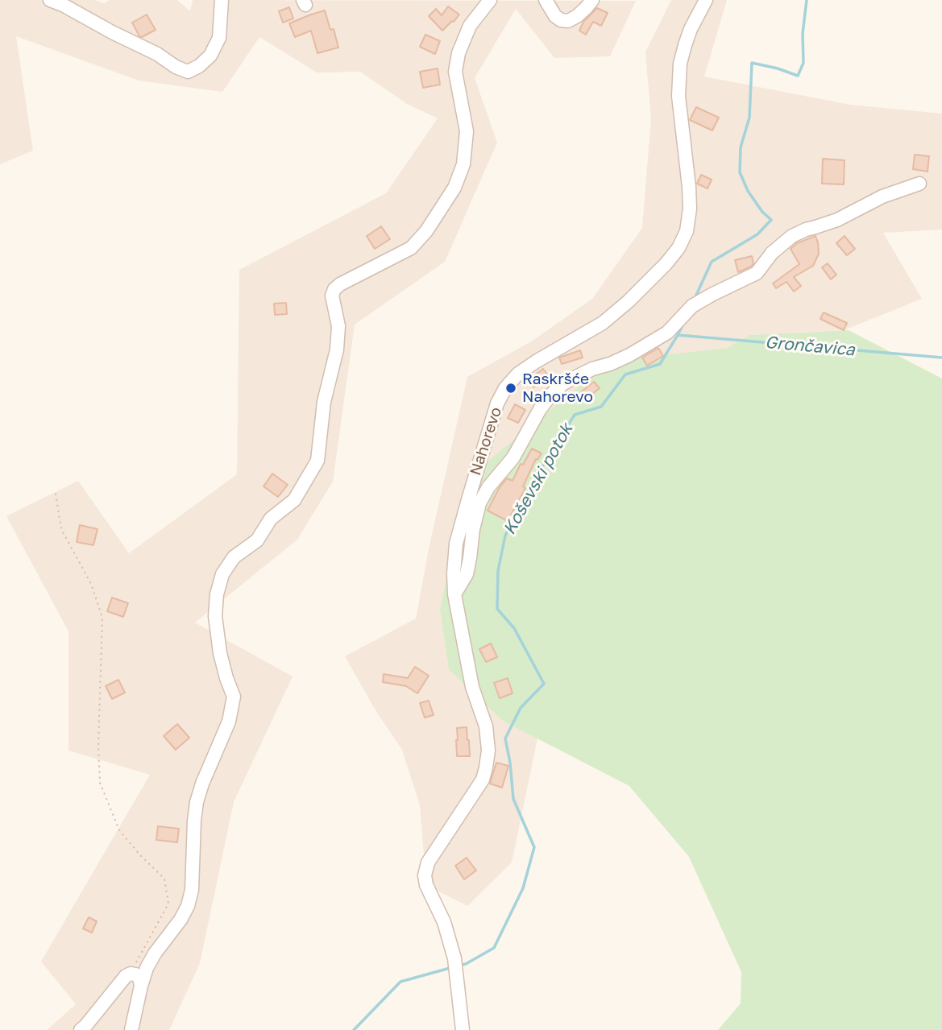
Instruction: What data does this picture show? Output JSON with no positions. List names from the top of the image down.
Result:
{
  "streets": {
    "street": ["Nahorevo"]
  },
  "water": ["Grončavica", "Koševski potok"],
  "places": ["Raskršće Nahorevo"]
}
